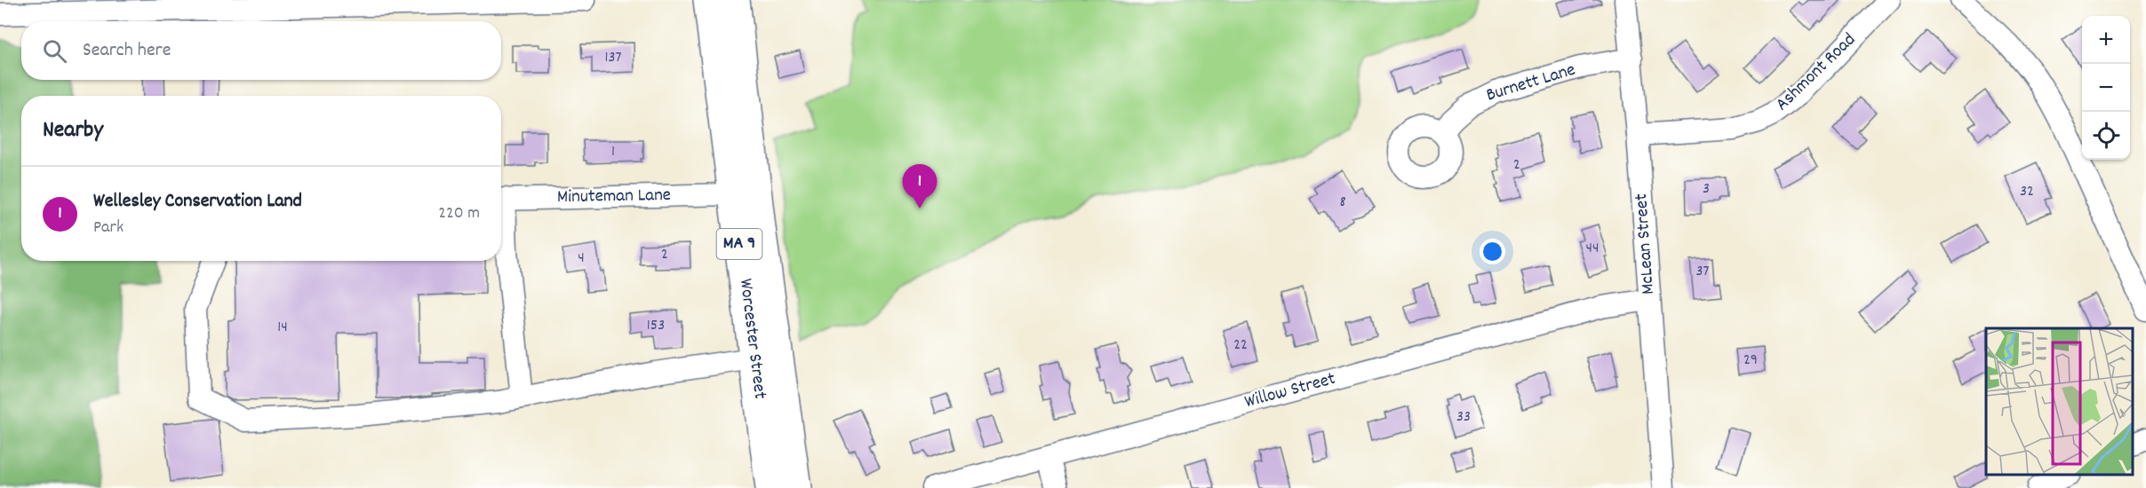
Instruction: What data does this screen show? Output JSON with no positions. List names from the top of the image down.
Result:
{
  "streets": {
    "highway": ["MA 9", "Worcester Street"],
    "street": [
      "Ashmont Road",
      "Burnett Lane",
      "Minuteman Lane",
      "McLean Street",
      "Willow Street"
    ]
  },
  "crossings": [
    ["Ashmont Road", "McLean Street"],
    ["Burnett Lane", "McLean Street"],
    ["Minuteman Lane", "Worcester Street"],
    ["McLean Street", "Willow Street"]
  ],
  "house_numbers": [
    "137",
    "1",
    "2",
    "3",
    "32",
    "8",
    "44",
    "2",
    "4",
    "37",
    "153",
    "14",
    "22",
    "29",
    "33"
  ],
  "page": {
    "map_buttons": ["+", "−"],
    "search": "Search here",
    "heading": "Nearby",
    "pins": "1",
    "list": [
      {
        "mark": "1",
        "name": "Wellesley Conservation Land",
        "note": "Park",
        "value": "220 m"
      }
    ]
  }
}
